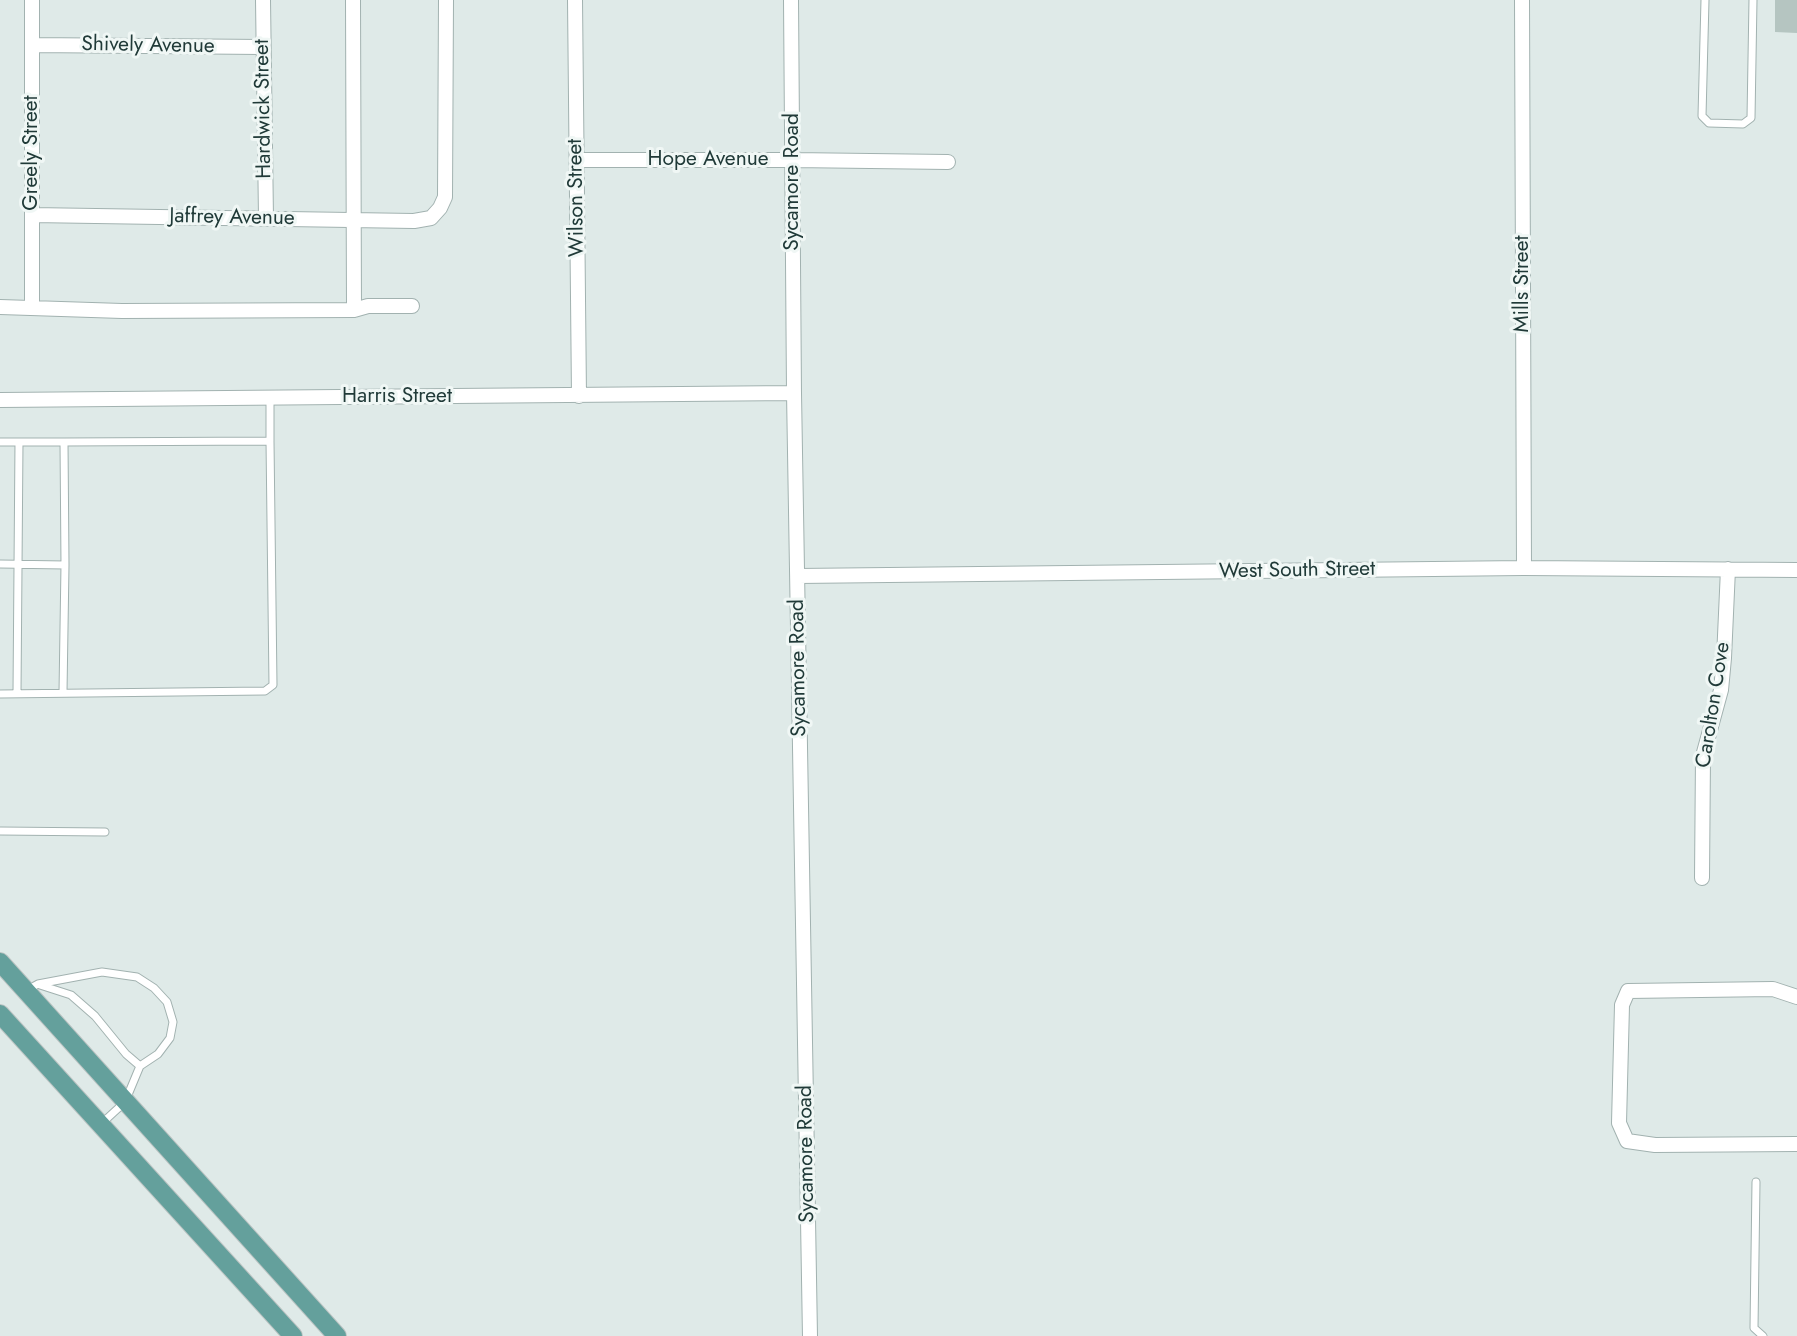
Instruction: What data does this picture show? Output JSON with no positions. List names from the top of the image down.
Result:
{
  "streets": {
    "street": [
      "Shively Avenue",
      "Hardwick Street",
      "Greely Street",
      "Hope Avenue",
      "Sycamore Road",
      "Wilson Street",
      "Jaffrey Avenue",
      "Mills Street",
      "Harris Street",
      "West South Street",
      "Carolton Cove"
    ]
  },
  "crossings": [
    ["Shively Avenue", "Hardwick Street"],
    ["Shively Avenue", "Greely Street"],
    ["Hardwick Street", "Jaffrey Avenue"],
    ["Greely Street", "Jaffrey Avenue"],
    ["Hope Avenue", "Sycamore Road"],
    ["Hope Avenue", "Wilson Street"],
    ["Sycamore Road", "Harris Street"],
    ["Sycamore Road", "West South Street"],
    ["Wilson Street", "Harris Street"],
    ["Mills Street", "West South Street"],
    ["West South Street", "Carolton Cove"]
  ]
}
